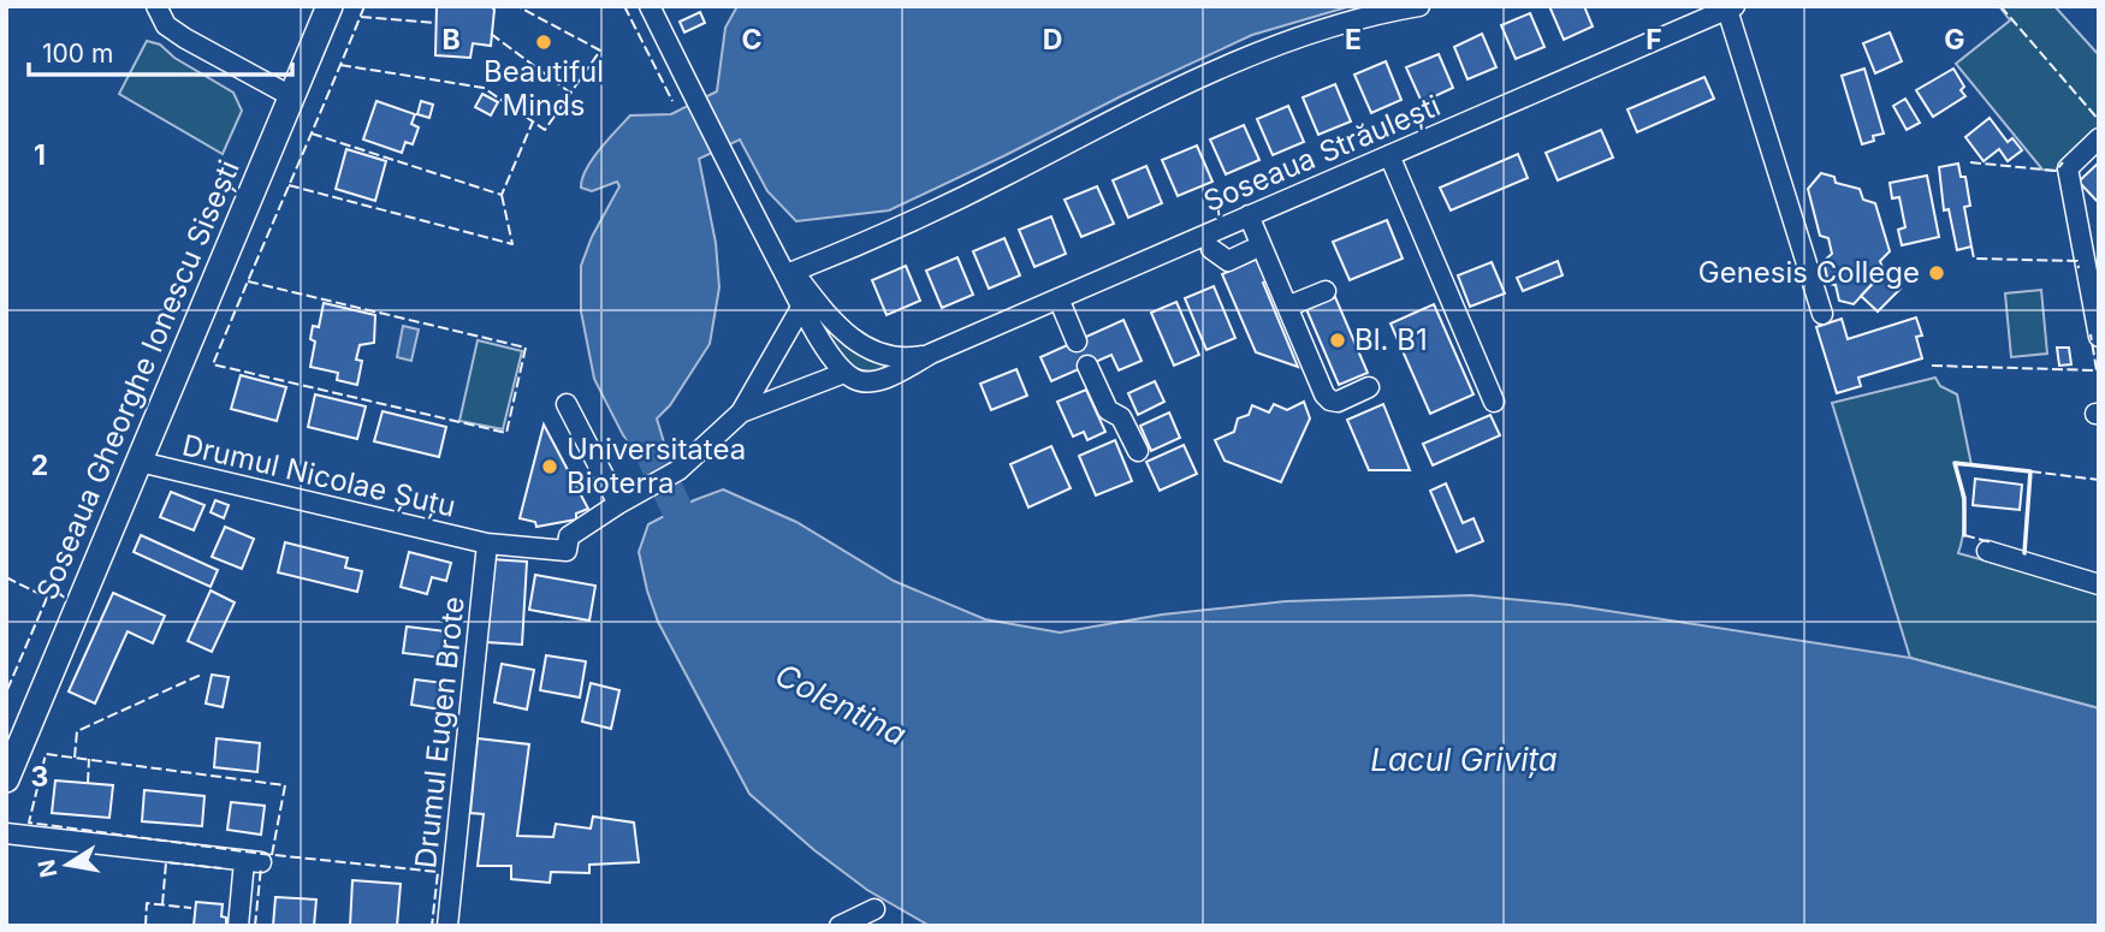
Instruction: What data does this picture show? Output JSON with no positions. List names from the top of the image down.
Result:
{
  "streets": {
    "main road": ["Șoseaua Gheorghe Ionescu Sisești"],
    "street": ["Șoseaua Străulești", "Drumul Nicolae Șuțu", "Drumul Eugen Brote"]
  },
  "crossings": [
    ["Șoseaua Gheorghe Ionescu Sisești", "Drumul Nicolae Șuțu"],
    ["Drumul Nicolae Șuțu", "Drumul Eugen Brote"]
  ],
  "water": ["Colentina", "Lacul Grivița"],
  "places": [
    "Beautiful Minds",
    "Genesis College",
    "Bl. B1",
    "Universitatea Bioterra"
  ],
  "scale_bar": "100 m",
  "north": "left",
  "grid": {
    "columns": [
      "B",
      "C",
      "D",
      "E",
      "F",
      "G"
    ],
    "rows": ["1", "2", "3"]
  }
}
